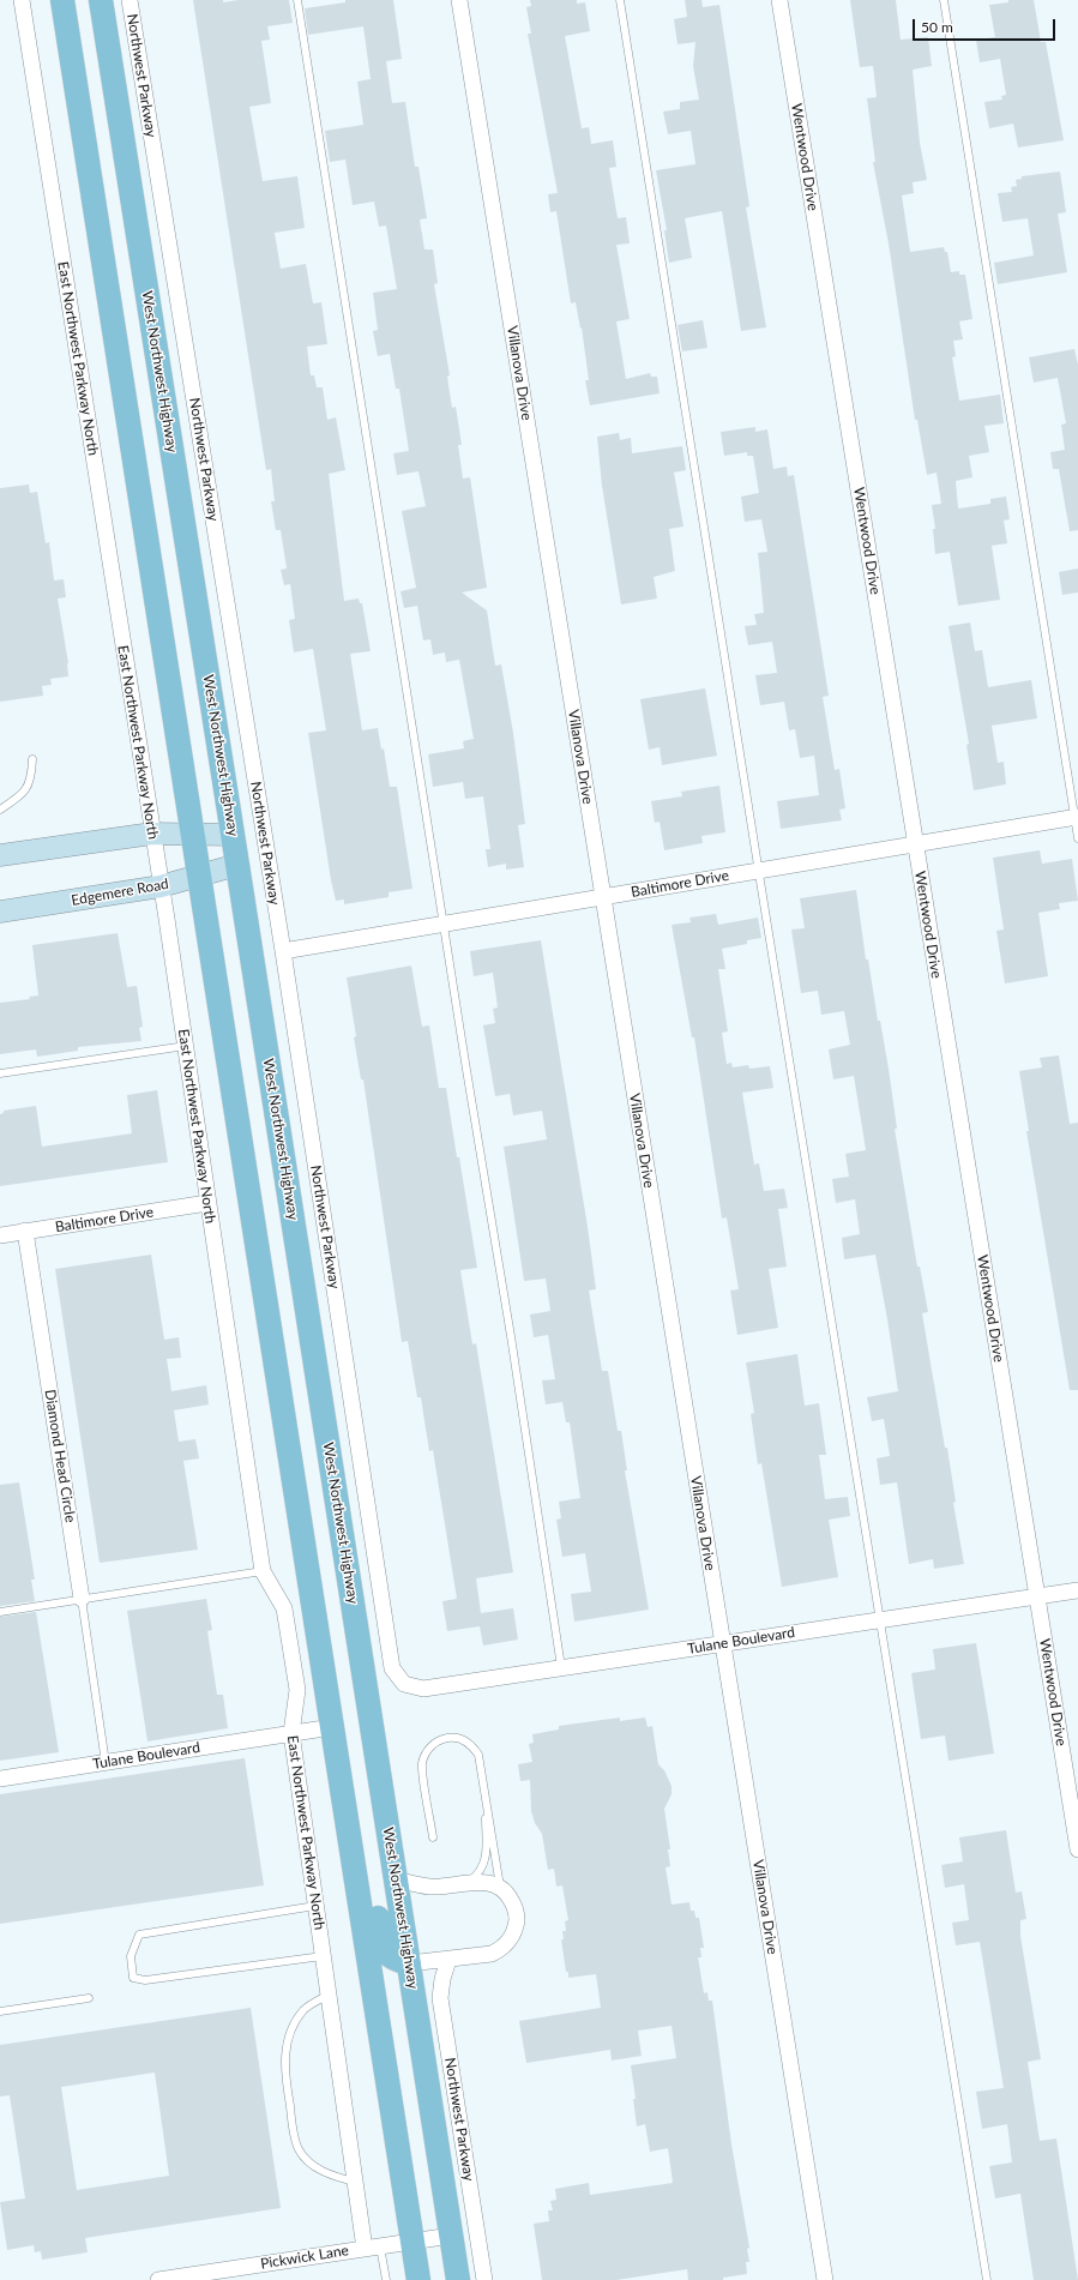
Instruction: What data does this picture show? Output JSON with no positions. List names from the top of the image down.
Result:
{
  "streets": {
    "main road": ["West Northwest Highway"],
    "street": [
      "Northwest Parkway",
      "Wentwood Drive",
      "East Northwest Parkway North",
      "Villanova Drive",
      "Baltimore Drive",
      "Edgemere Road",
      "Diamond Head Circle",
      "Tulane Boulevard",
      "Pickwick Lane"
    ]
  },
  "crossings": [
    ["Northwest Parkway", "Baltimore Drive"],
    ["Northwest Parkway", "Tulane Boulevard"],
    ["Wentwood Drive", "Baltimore Drive"],
    ["Wentwood Drive", "Tulane Boulevard"],
    ["East Northwest Parkway North", "Baltimore Drive"],
    ["East Northwest Parkway North", "Edgemere Road"],
    ["East Northwest Parkway North", "Tulane Boulevard"],
    ["East Northwest Parkway North", "Pickwick Lane"],
    ["West Northwest Highway", "Edgemere Road"],
    ["West Northwest Highway", "Pickwick Lane"],
    ["Villanova Drive", "Baltimore Drive"],
    ["Villanova Drive", "Tulane Boulevard"],
    ["Baltimore Drive", "Diamond Head Circle"]
  ],
  "scale_bar": "50 m"
}
